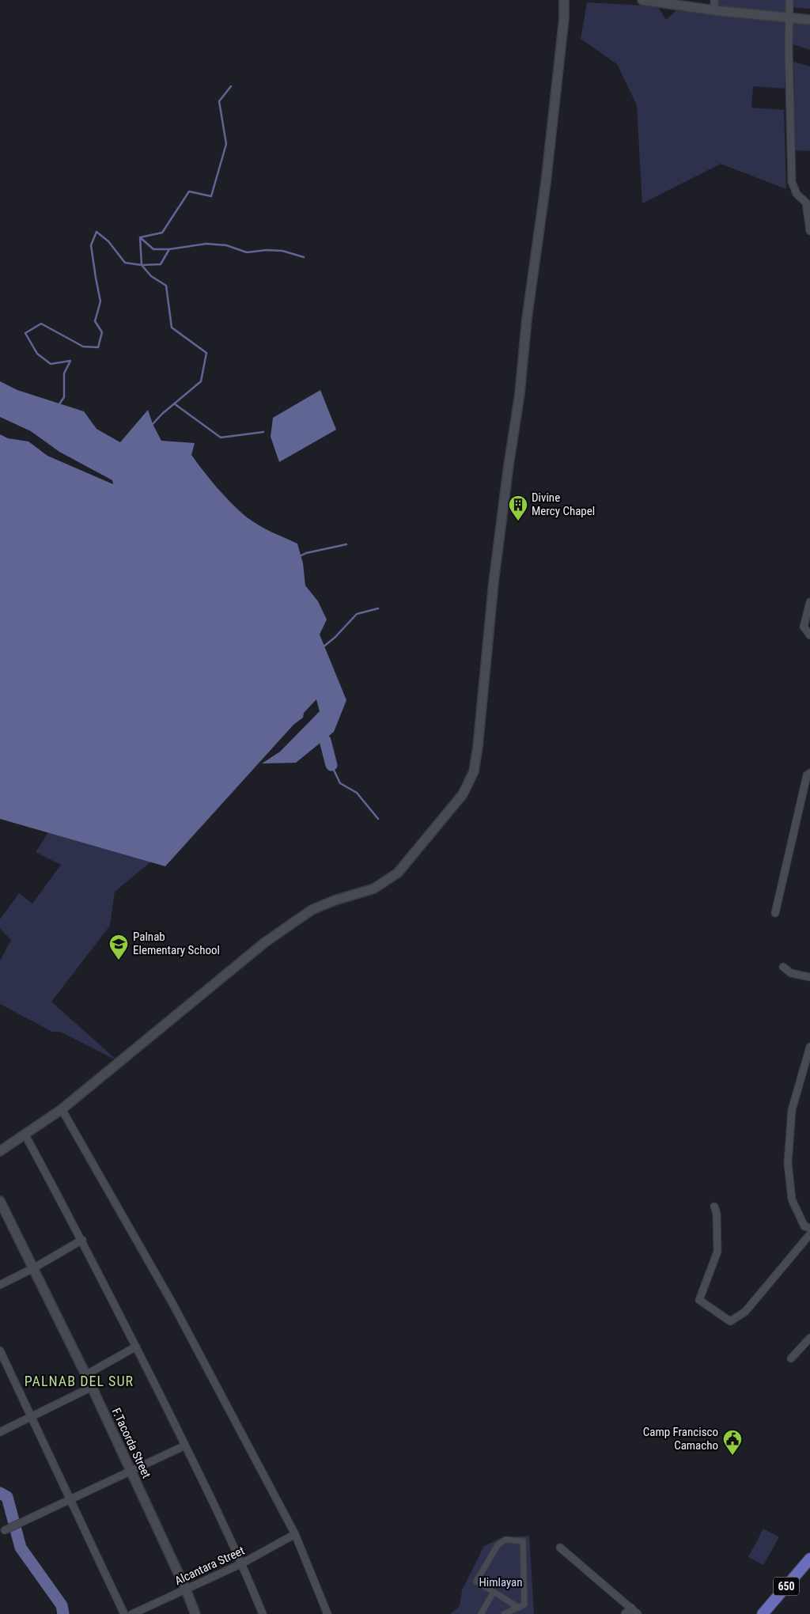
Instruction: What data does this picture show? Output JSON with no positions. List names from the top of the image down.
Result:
{
  "streets": {
    "main road": ["650"],
    "street": ["F.Tacorda Street", "Alcantara Street"]
  },
  "crossings": [
    ["F.Tacorda Street", "Alcantara Street"]
  ],
  "districts": ["PALNAB DEL SUR"],
  "parks": ["Himlayan"],
  "places": {
    "building": ["Divine Mercy Chapel"],
    "school or university": ["Palnab Elementary School"],
    "public building": ["Camp Francisco Camacho"]
  }
}
